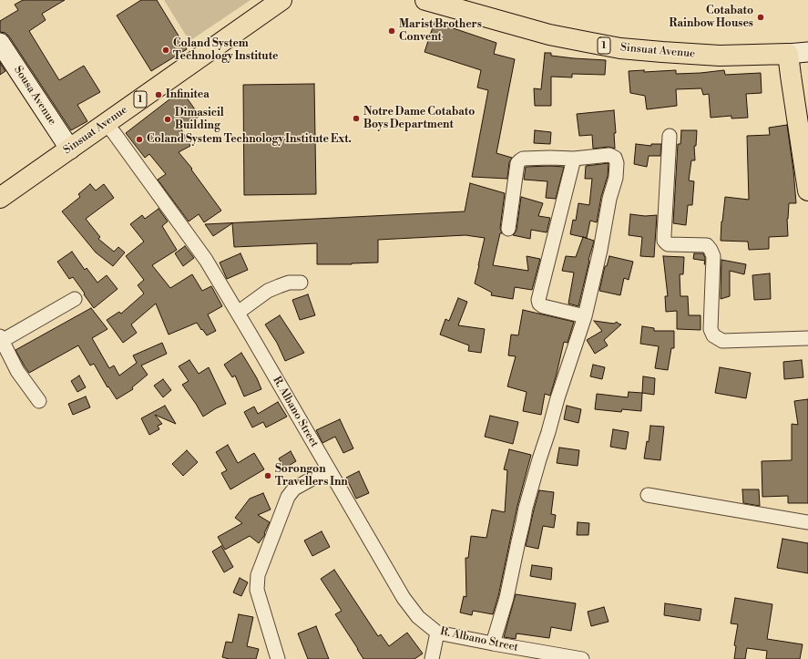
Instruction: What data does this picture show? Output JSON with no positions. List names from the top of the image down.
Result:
{
  "streets": {
    "main road": ["1", "Sinsuat Avenue"],
    "street": ["Sousa Avenue", "R. Albano Street"]
  },
  "crossings": [
    ["Sinsuat Avenue", "Sousa Avenue"],
    ["Sinsuat Avenue", "R. Albano Street"]
  ],
  "places": [
    "Cotabato Rainbow Houses",
    "Marist Brothers Convent",
    "Coland System Technology Institute",
    "Infinitea",
    "Notre Dame Cotabato Boys Department",
    "Dimasicil Building",
    "Coland System Technology Institute Ext.",
    "Sorongon Travellers Inn"
  ]
}
